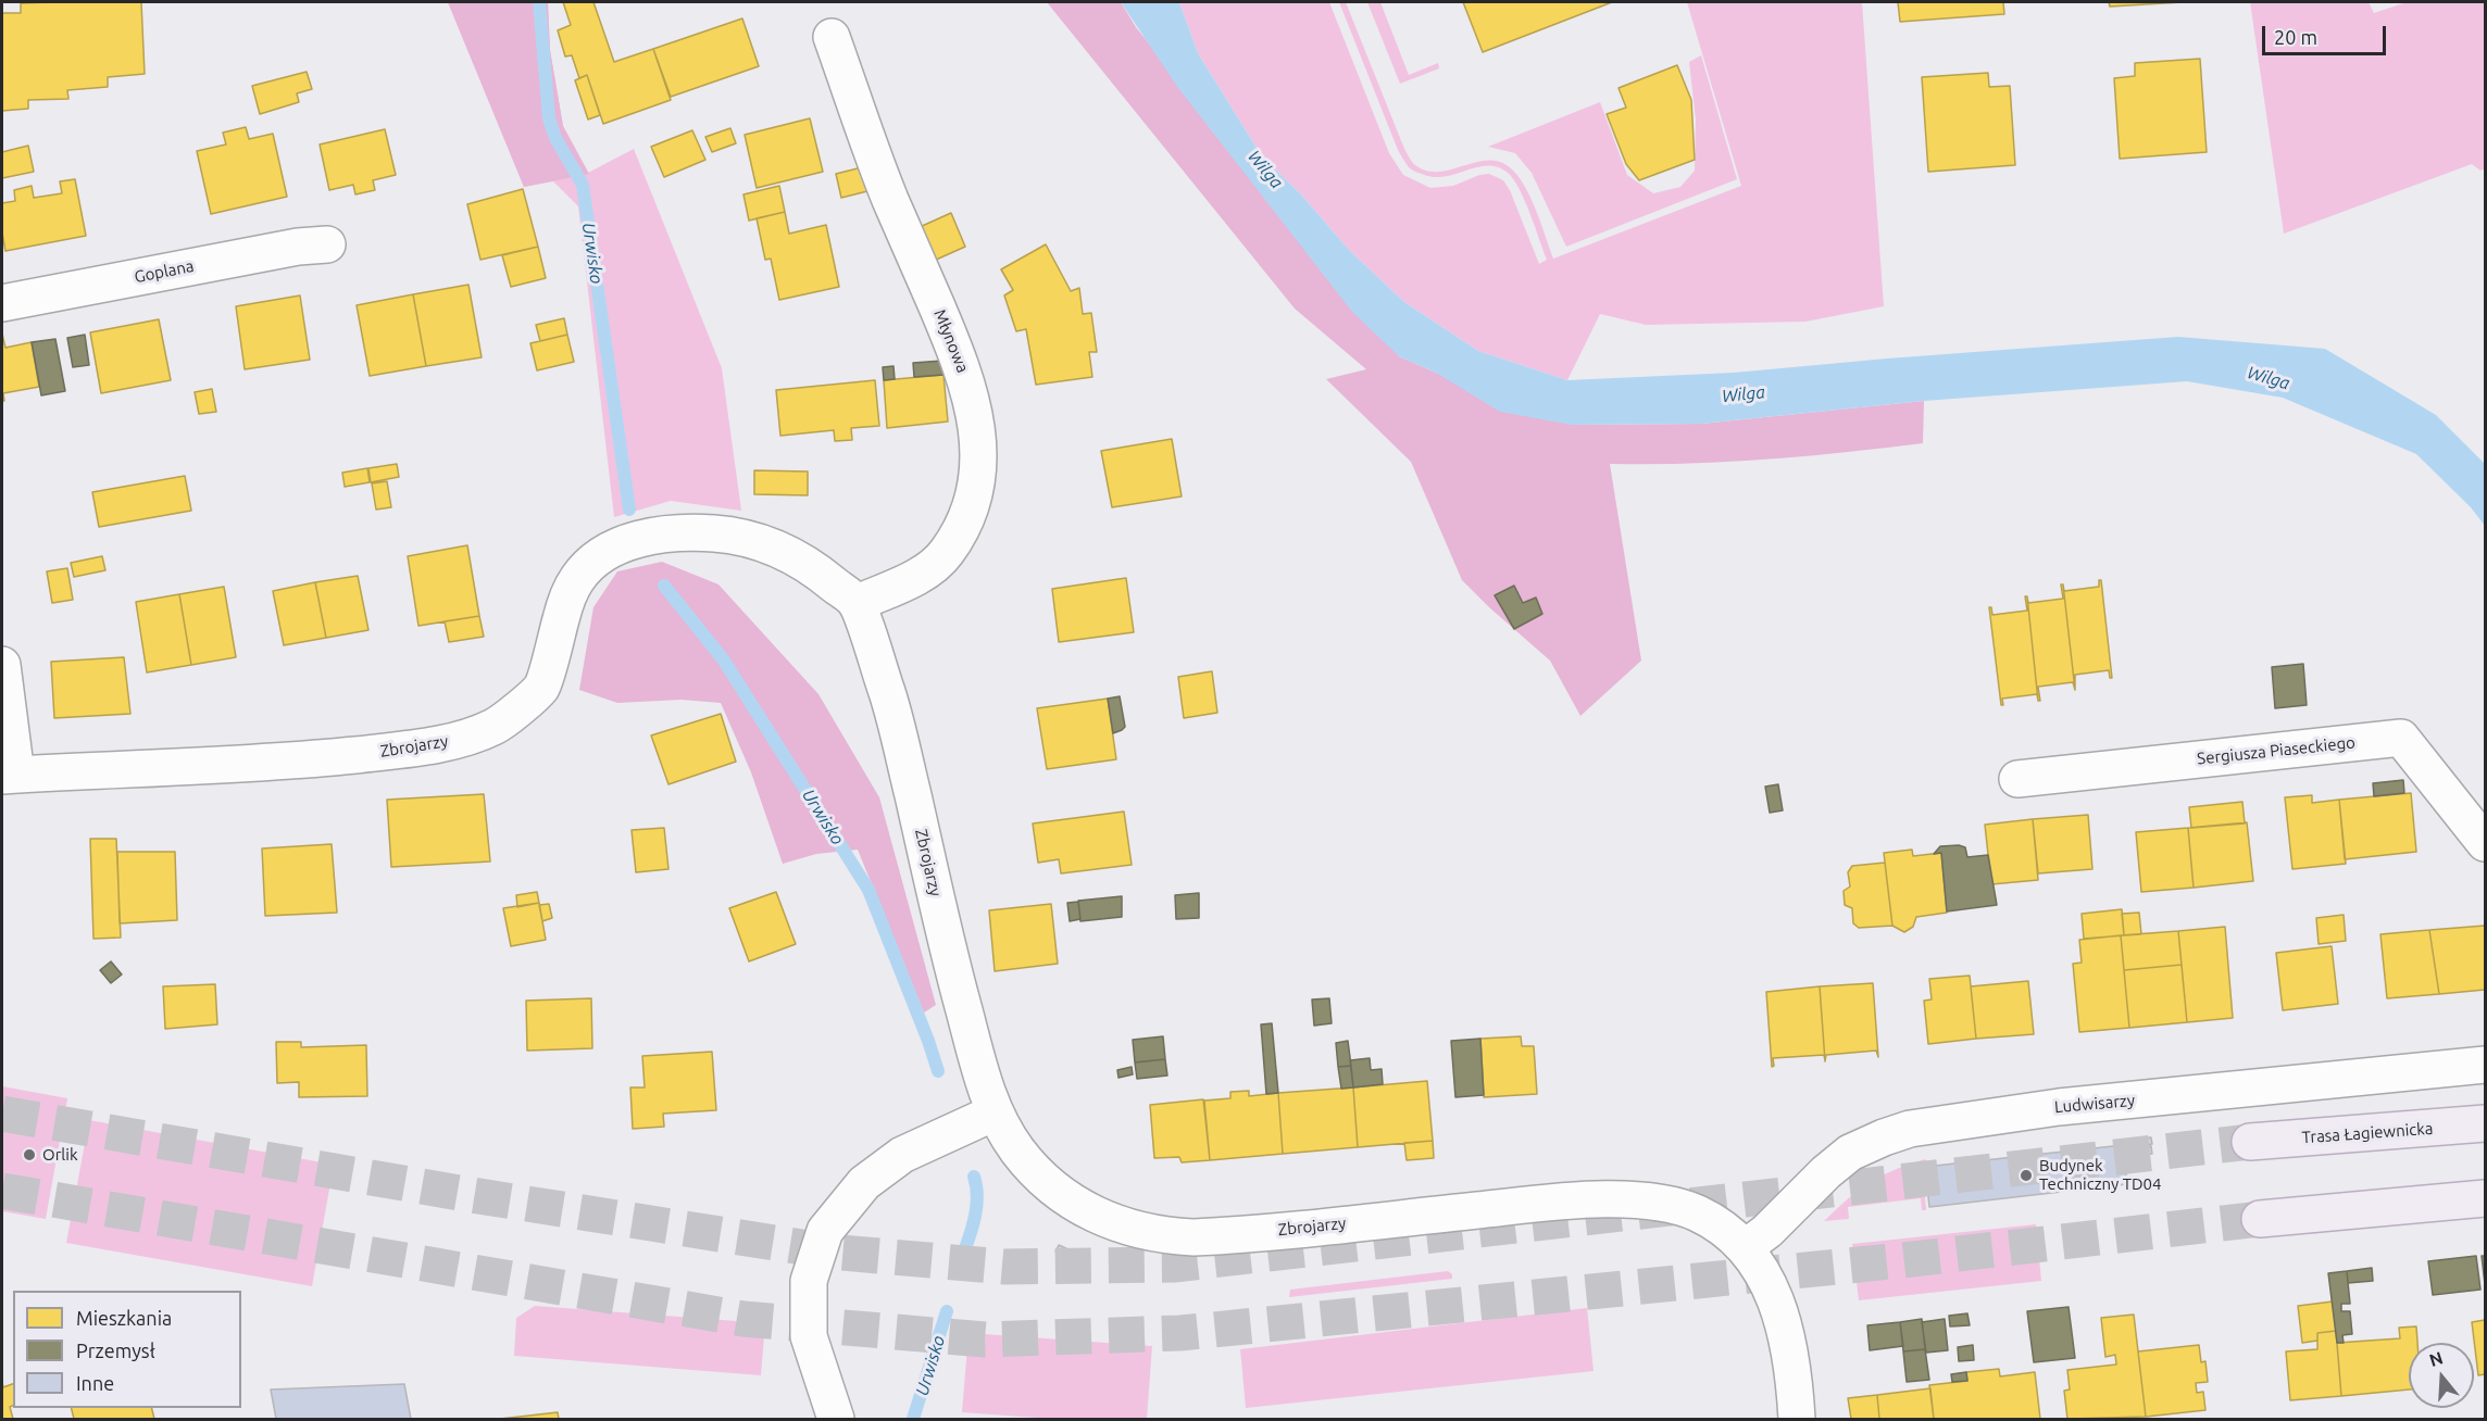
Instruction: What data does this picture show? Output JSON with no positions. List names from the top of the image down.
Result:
{
  "streets": {
    "main road": ["Trasa Łagiewnicka"],
    "street": [
      "Goplana",
      "Młynowa",
      "Zbrojarzy",
      "Sergiusza Piaseckiego",
      "Ludwisarzy"
    ]
  },
  "crossings": [
    ["Młynowa", "Zbrojarzy"],
    ["Zbrojarzy", "Ludwisarzy"]
  ],
  "water": ["Wilga", "Urwisko"],
  "places": ["Orlik", "Budynek Techniczny TD04"],
  "legend": ["Mieszkania", "Przemysł", "Inne"],
  "scale_bar": "20 m",
  "north": "top"
}
